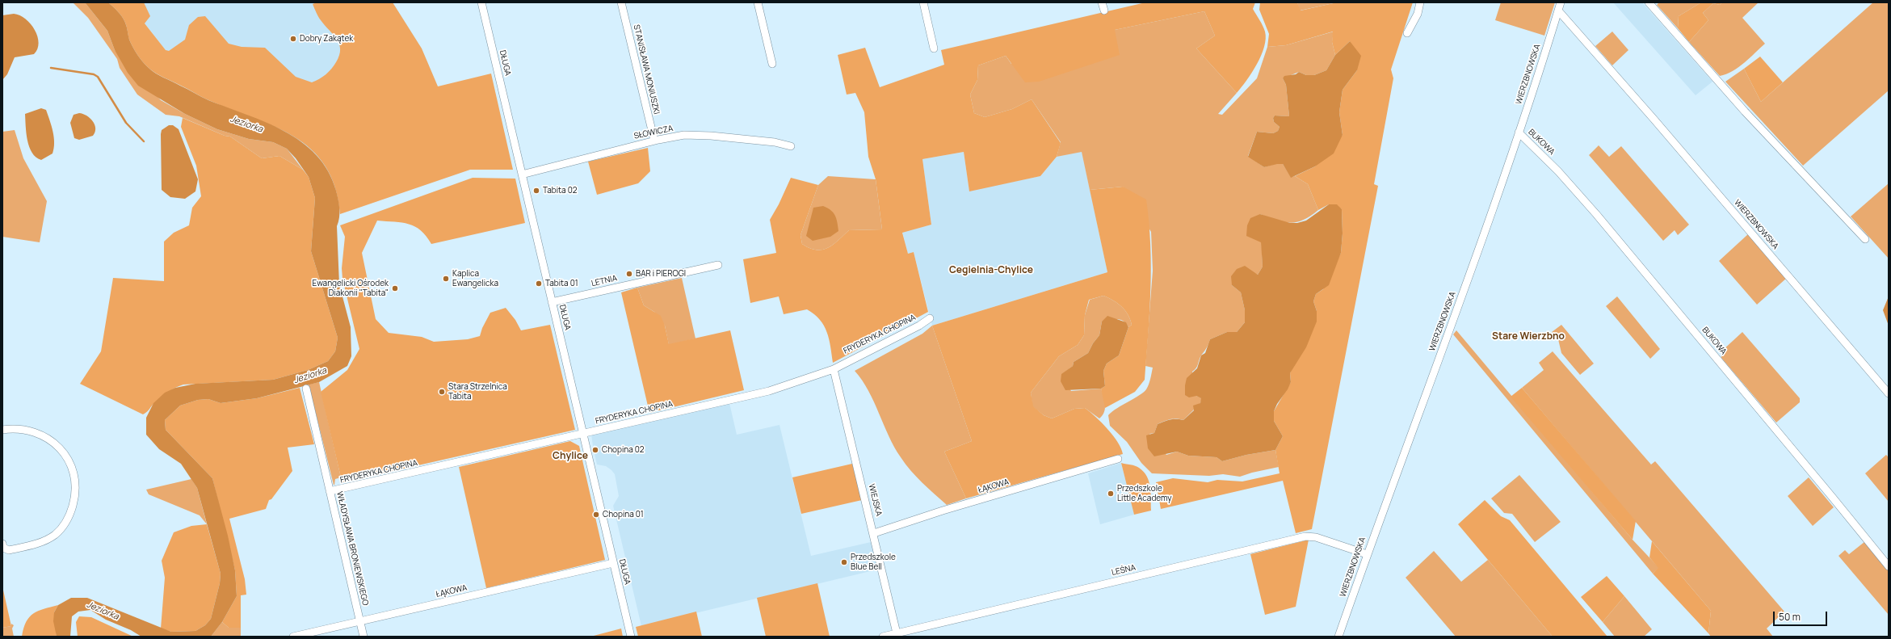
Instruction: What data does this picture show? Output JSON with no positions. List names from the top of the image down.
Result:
{
  "streets": {
    "street": [
      "DŁUGA",
      "STANISŁAWA MONIUSZKI",
      "WIERZBNOWSKA",
      "SŁOWICZA",
      "BUKOWA",
      "LETNIA",
      "FRYDERYKA CHOPINA",
      "ŁĄKOWA",
      "WIEJSKA",
      "WŁADYSŁAWA BRONIEWSKIEGO",
      "LEŚNA"
    ]
  },
  "crossings": [
    ["DŁUGA", "SŁOWICZA"],
    ["DŁUGA", "LETNIA"],
    ["DŁUGA", "FRYDERYKA CHOPINA"],
    ["DŁUGA", "ŁĄKOWA"],
    ["STANISŁAWA MONIUSZKI", "SŁOWICZA"],
    ["WIERZBNOWSKA", "BUKOWA"],
    ["WIERZBNOWSKA", "LEŚNA"],
    ["FRYDERYKA CHOPINA", "WIEJSKA"],
    ["FRYDERYKA CHOPINA", "WŁADYSŁAWA BRONIEWSKIEGO"],
    ["ŁĄKOWA", "WIEJSKA"],
    ["ŁĄKOWA", "WŁADYSŁAWA BRONIEWSKIEGO"],
    ["WIEJSKA", "LEŚNA"]
  ],
  "districts": ["Cegielnia-Chylice", "Stare Wierzbno", "Chylice"],
  "water": ["Jeziorka"],
  "places": [
    "Dobry Zakątek",
    "Tabita 02",
    "BAR i PIEROGI",
    "Kaplica Ewangelicka",
    "Tabita 01",
    "Ewangelicki Ośrodek Diakonii \"Tabita\"",
    "Stara Strzelnica Tabita",
    "Chopina 02",
    "Przedszkole Little Academy",
    "Chopina 01",
    "Przedszkole Blue Bell"
  ],
  "scale_bar": "50 m"
}
